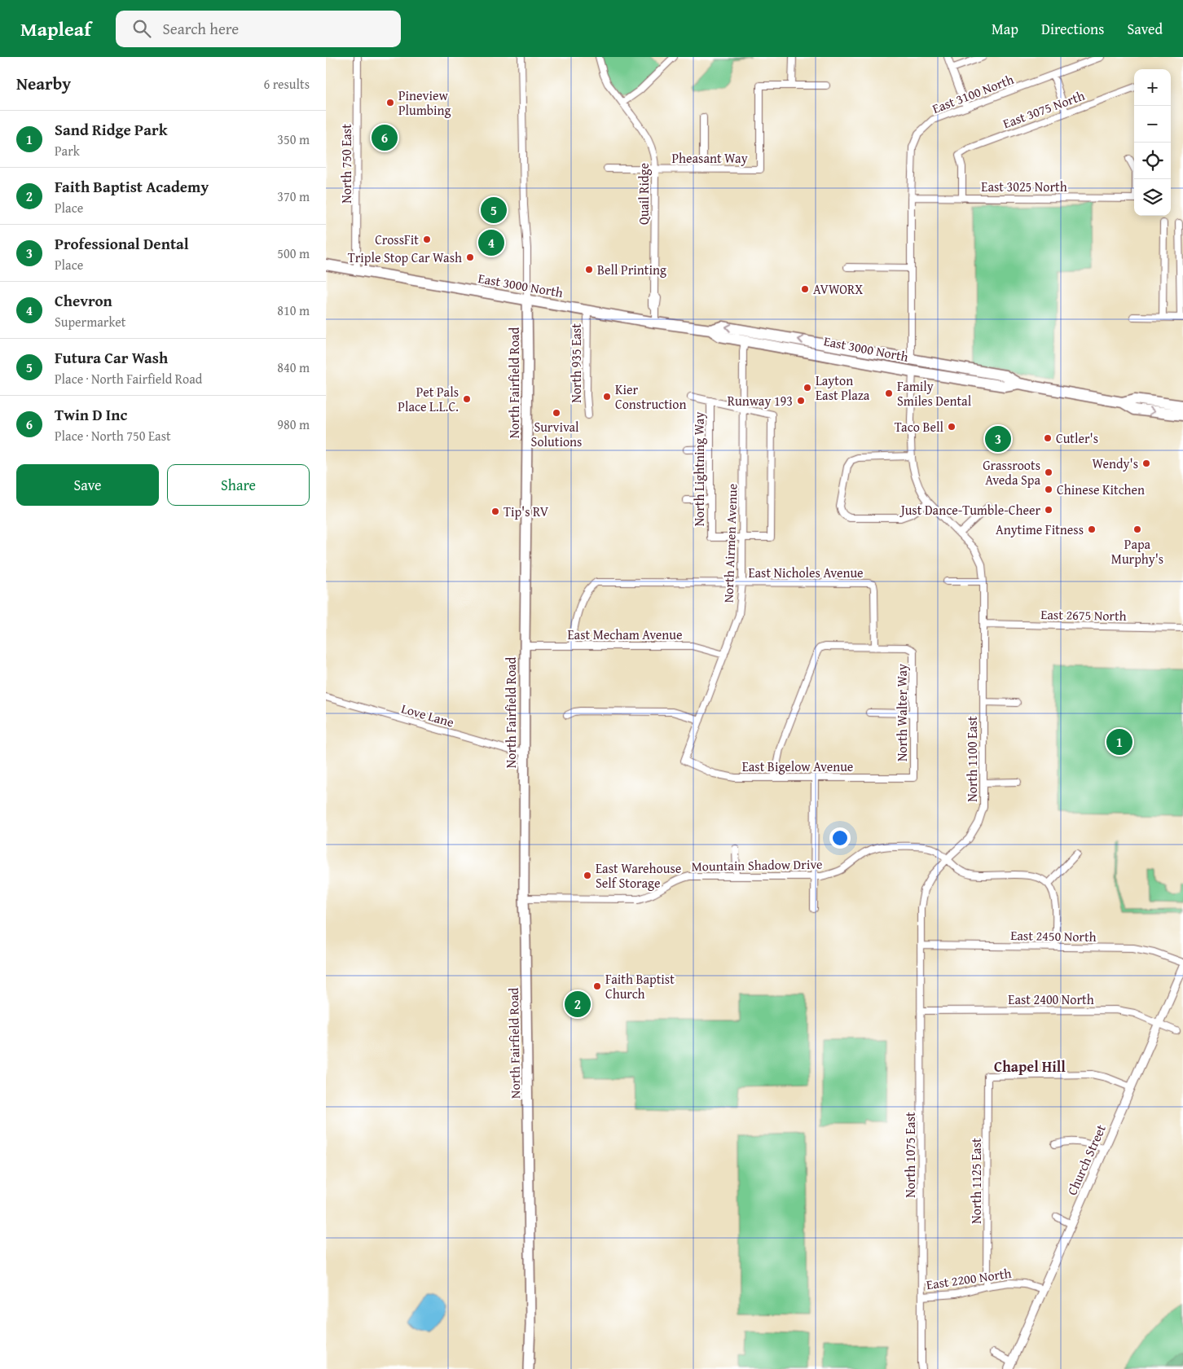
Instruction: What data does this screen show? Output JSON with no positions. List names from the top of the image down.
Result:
{
  "streets": {
    "main road": ["East 3000 North", "North Fairfield Road"],
    "street": [
      "East 3100 North",
      "East 3075 North",
      "Pheasant Way",
      "North 750 East",
      "East 3025 North",
      "Quail Ridge",
      "North 935 East",
      "North Lightning Way",
      "North Airmen Avenue",
      "East Nicholes Avenue",
      "East 2675 North",
      "East Mecham Avenue",
      "North Walter Way",
      "Love Lane",
      "North 1100 East",
      "East Bigelow Avenue",
      "Mountain Shadow Drive",
      "East 2450 North",
      "East 2400 North",
      "North 1075 East",
      "Church Street",
      "North 1125 East",
      "East 2200 North"
    ]
  },
  "crossings": [
    ["East 3100 North", "East 3025 North"],
    ["East 3075 North", "East 3025 North"],
    ["Pheasant Way", "Quail Ridge"],
    ["North 750 East", "East 3000 North"],
    ["Quail Ridge", "East 3000 North"],
    ["East 3000 North", "North 935 East"],
    ["East 3000 North", "North Fairfield Road"],
    ["East 3000 North", "North Airmen Avenue"],
    ["East 3000 North", "North 1100 East"],
    ["North Fairfield Road", "East Mecham Avenue"],
    ["North Fairfield Road", "Love Lane"],
    ["North Fairfield Road", "Mountain Shadow Drive"],
    ["North Lightning Way", "North Airmen Avenue"],
    ["North Airmen Avenue", "East Nicholes Avenue"],
    ["North Airmen Avenue", "East Mecham Avenue"],
    ["North Airmen Avenue", "East Bigelow Avenue"],
    ["East Nicholes Avenue", "East Mecham Avenue"],
    ["East Nicholes Avenue", "North Walter Way"],
    ["East 2675 North", "North 1100 East"],
    ["North Walter Way", "East Bigelow Avenue"],
    ["North 1100 East", "Mountain Shadow Drive"],
    ["North 1100 East", "East 2450 North"],
    ["North 1100 East", "North 1075 East"],
    ["East 2450 North", "North 1075 East"],
    ["East 2400 North", "North 1075 East"],
    ["East 2400 North", "Church Street"],
    ["North 1075 East", "East 2200 North"],
    ["Church Street", "North 1125 East"],
    ["Church Street", "East 2200 North"],
    ["North 1125 East", "East 2200 North"]
  ],
  "districts": ["Chapel Hill"],
  "places": [
    "Pineview Plumbing",
    "CrossFit",
    "Triple Stop Car Wash",
    "Bell Printing",
    "AVWORX",
    "Layton East Plaza",
    "Family Smiles Dental",
    "Kier Construction",
    "Pet Pals Place L.L.C.",
    "Runway 193",
    "Survival Solutions",
    "Taco Bell",
    "Cutler's",
    "Wendy's",
    "Grassroots Aveda Spa",
    "Chinese Kitchen",
    "Just Dance-Tumble-Cheer",
    "Tip's RV",
    "Anytime Fitness",
    "Papa Murphy's",
    "East Warehouse Self Storage",
    "Faith Baptist Church"
  ],
  "page": {
    "header": "Mapleaf",
    "search": "Search here",
    "nav": ["Map", "Directions", "Saved"],
    "heading": ["Nearby", "6 results"],
    "map_buttons": ["+", "−"],
    "list": [
      {
        "mark": "1",
        "name": "Sand Ridge Park",
        "note": "Park",
        "value": "350 m"
      },
      {
        "mark": "2",
        "name": "Faith Baptist Academy",
        "note": "Place",
        "value": "370 m"
      },
      {
        "mark": "3",
        "name": "Professional Dental",
        "note": "Place",
        "value": "500 m"
      },
      {
        "mark": "4",
        "name": "Chevron",
        "note": "Supermarket",
        "value": "810 m"
      },
      {
        "mark": "5",
        "name": "Futura Car Wash",
        "note": "Place · North Fairfield Road",
        "value": "840 m"
      },
      {
        "mark": "6",
        "name": "Twin D Inc",
        "note": "Place · North 750 East",
        "value": "980 m"
      }
    ],
    "pins": [
      "6",
      "5",
      "4",
      "3",
      "1",
      "2"
    ],
    "buttons": ["Save", "Share"]
  }
}
